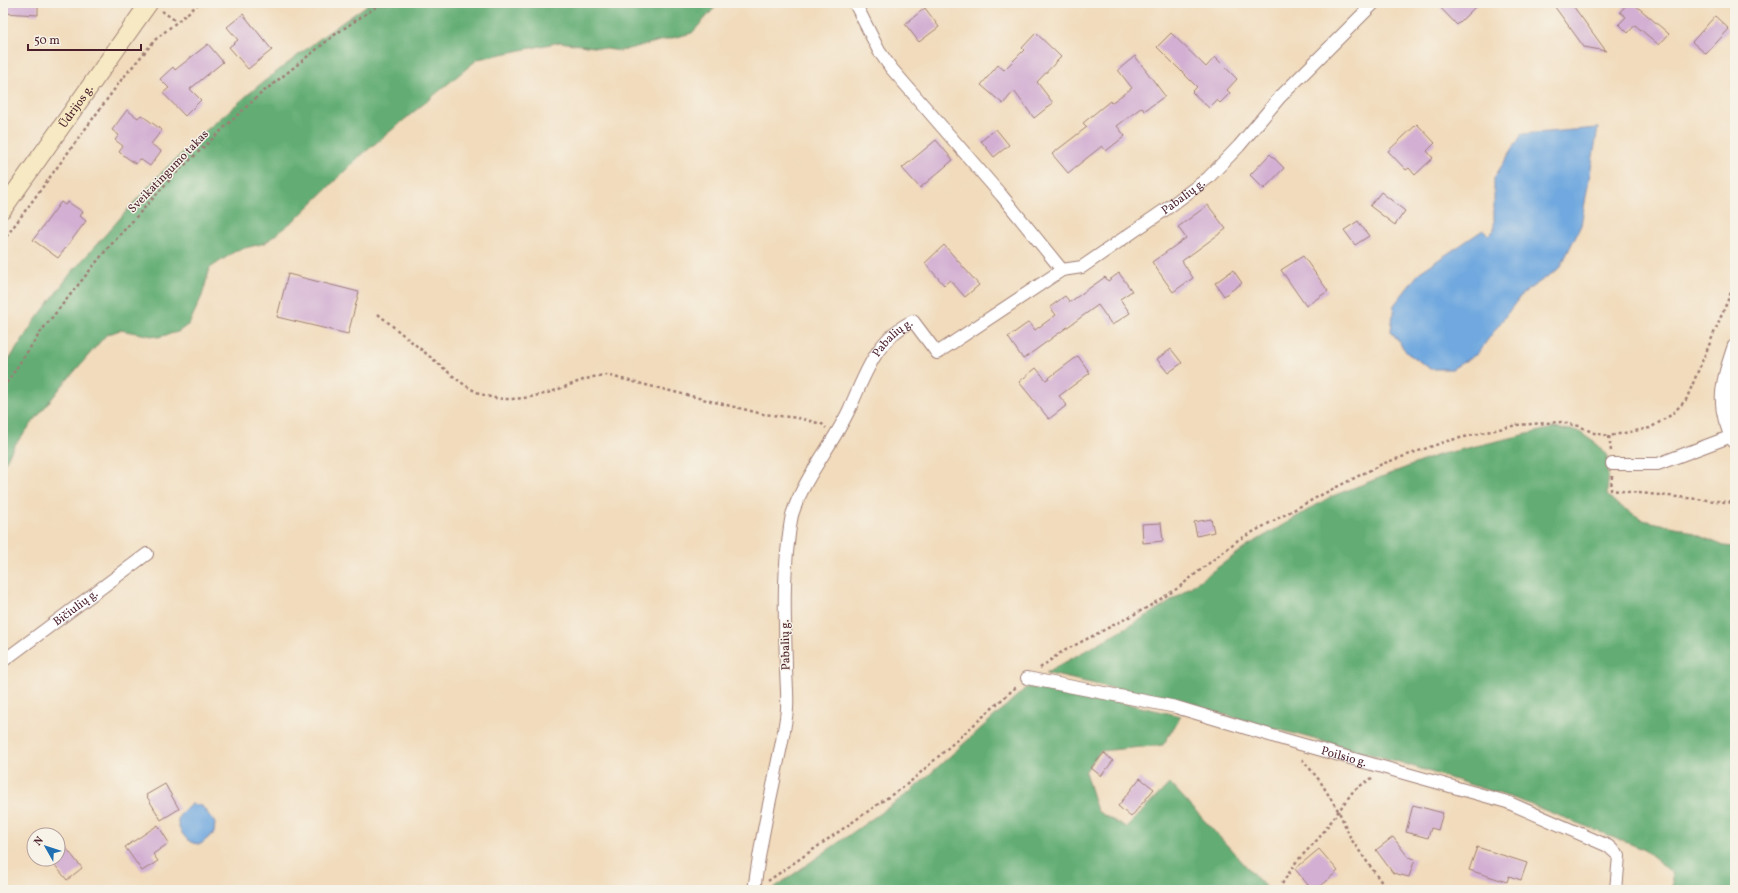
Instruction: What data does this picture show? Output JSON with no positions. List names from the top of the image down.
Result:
{
  "streets": {
    "main road": ["Ūdrijos g."],
    "street": ["Pabalių g.", "Bičiulių g.", "Poilsio g."],
    "path": ["Sveikatingumo takas"]
  },
  "scale_bar": "50 m",
  "north": "top left"
}
